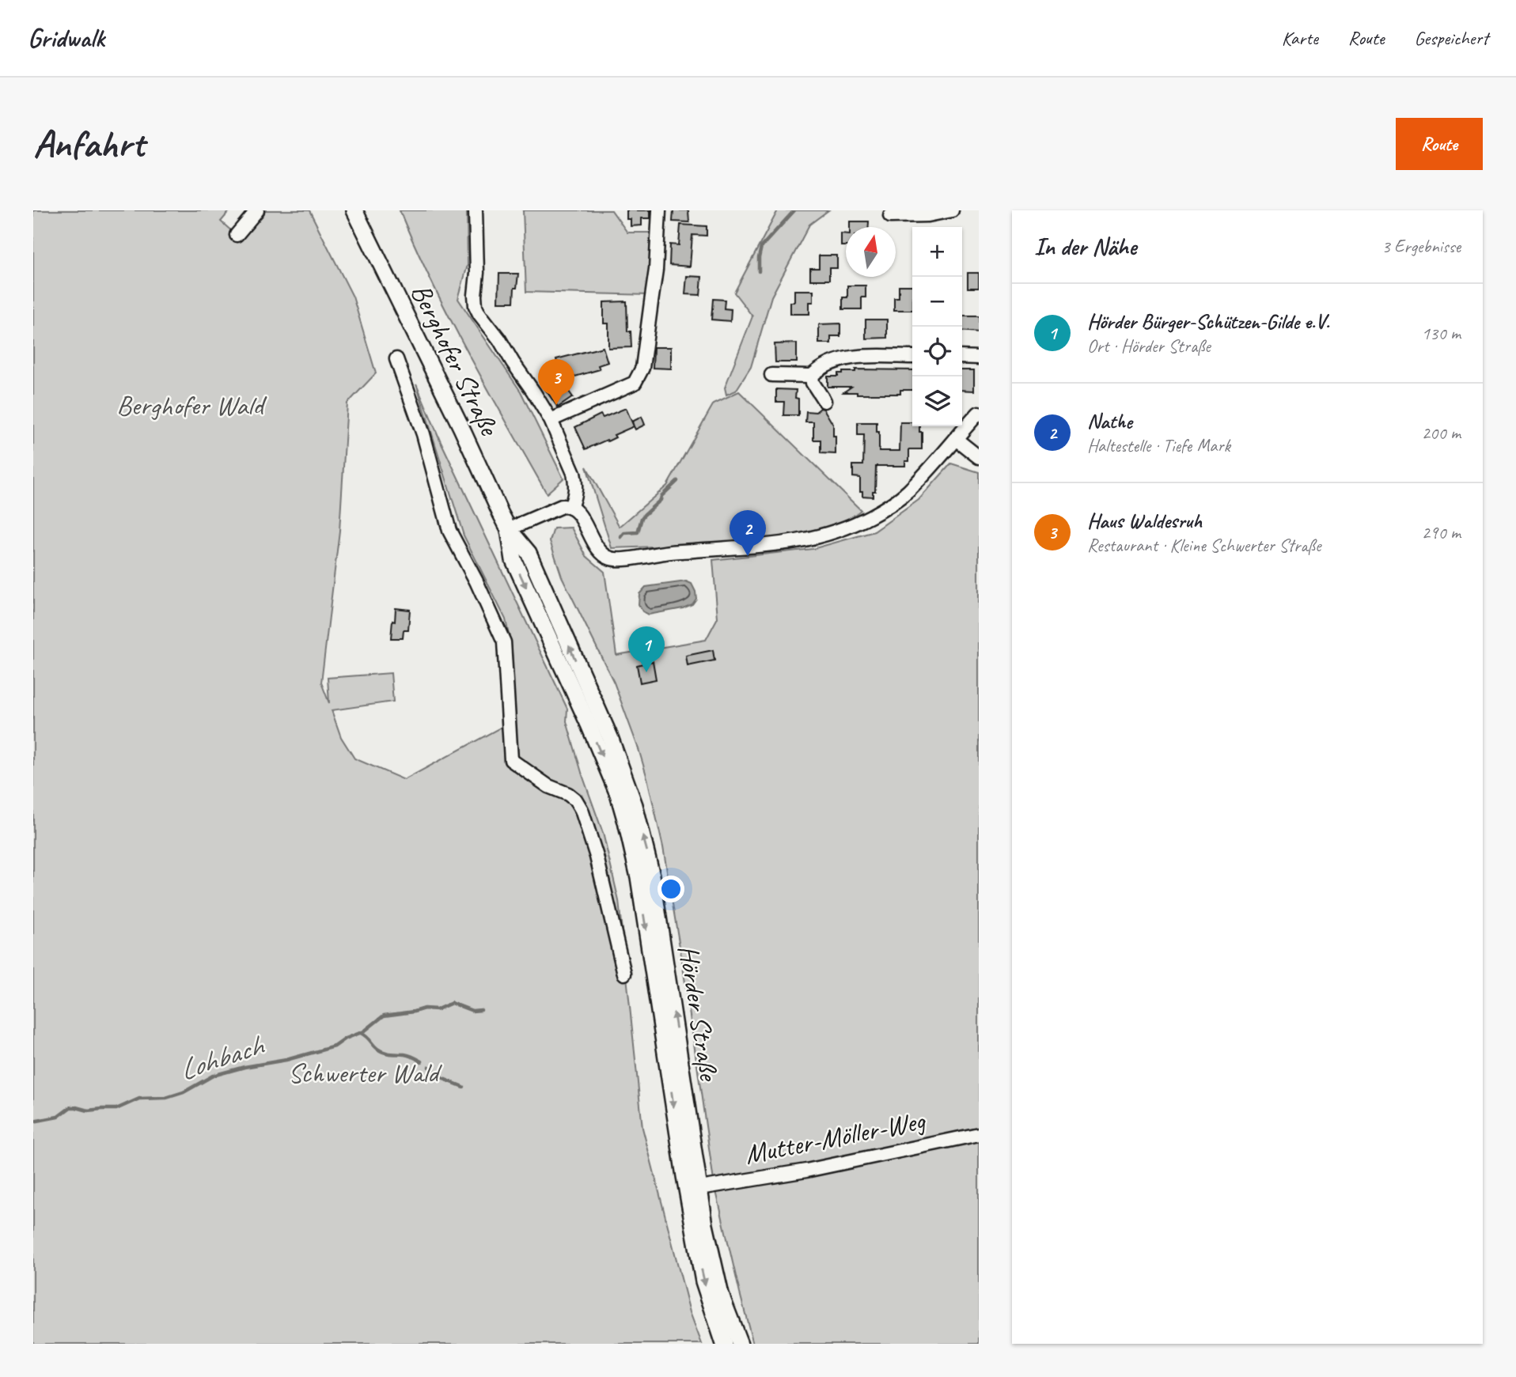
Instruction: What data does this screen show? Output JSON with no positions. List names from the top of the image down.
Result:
{
  "streets": {
    "main road": ["Berghofer Straße", "Hörder Straße"],
    "street": ["Mutter-Möller-Weg"]
  },
  "crossings": [
    ["Berghofer Straße", "Hörder Straße"],
    ["Hörder Straße", "Mutter-Möller-Weg"]
  ],
  "water": ["Lohbach"],
  "parks": ["Berghofer Wald", "Schwerter Wald"],
  "north": "top",
  "page": {
    "header": "Gridwalk",
    "nav": ["Karte", "Route", "Gespeichert"],
    "buttons": "Route",
    "title": "Anfahrt",
    "heading": ["In der Nähe", "3 Ergebnisse"],
    "map_buttons": ["+", "−"],
    "list": [
      {
        "mark": "1",
        "name": "Hörder Bürger-Schützen-Gilde e.V.",
        "note": "Ort · Hörder Straße",
        "value": "130 m"
      },
      {
        "mark": "2",
        "name": "Nathe",
        "note": "Haltestelle · Tiefe Mark",
        "value": "200 m"
      },
      {
        "mark": "3",
        "name": "Haus Waldesruh",
        "note": "Restaurant · Kleine Schwerter Straße",
        "value": "290 m"
      }
    ],
    "pins": ["3", "2", "1"]
  }
}
